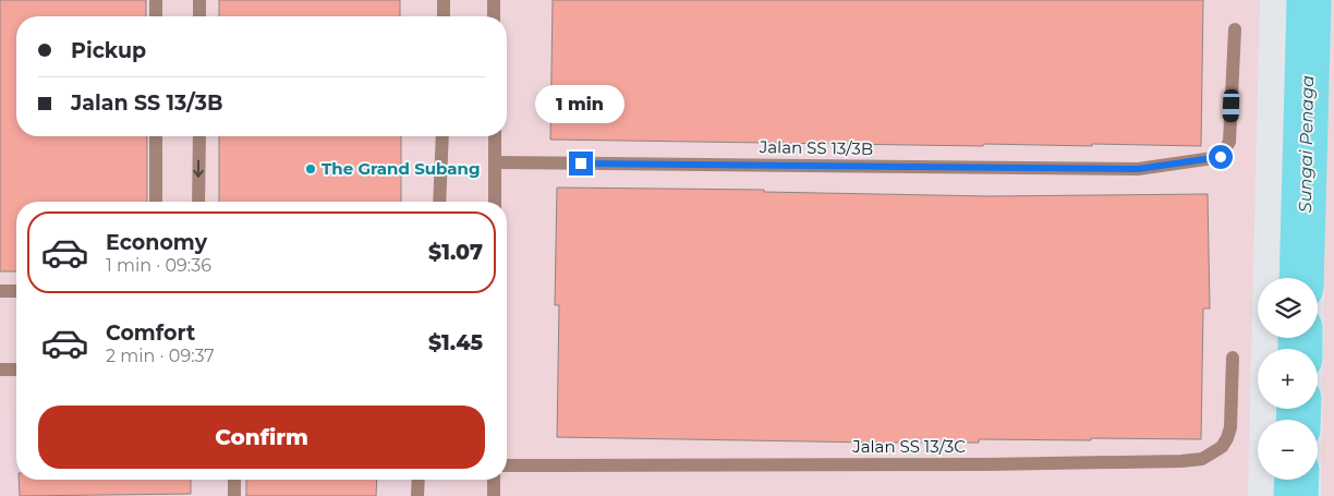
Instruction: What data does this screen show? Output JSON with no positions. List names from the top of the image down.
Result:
{
  "streets": {
    "street": ["Jalan SS 13/3B", "Jalan SS 13/3C"]
  },
  "water": ["Sungai Penaga"],
  "places": ["The Grand Subang"],
  "page": {
    "banner": ["Pickup", "Jalan SS 13/3B"],
    "bubble": "1 min",
    "list": [
      {
        "name": "Economy",
        "note": "1 min · 09:36",
        "value": "$1.07"
      },
      {
        "name": "Comfort",
        "note": "2 min · 09:37",
        "value": "$1.45"
      }
    ],
    "map_buttons": ["+", "−"],
    "buttons": "Confirm"
  }
}
